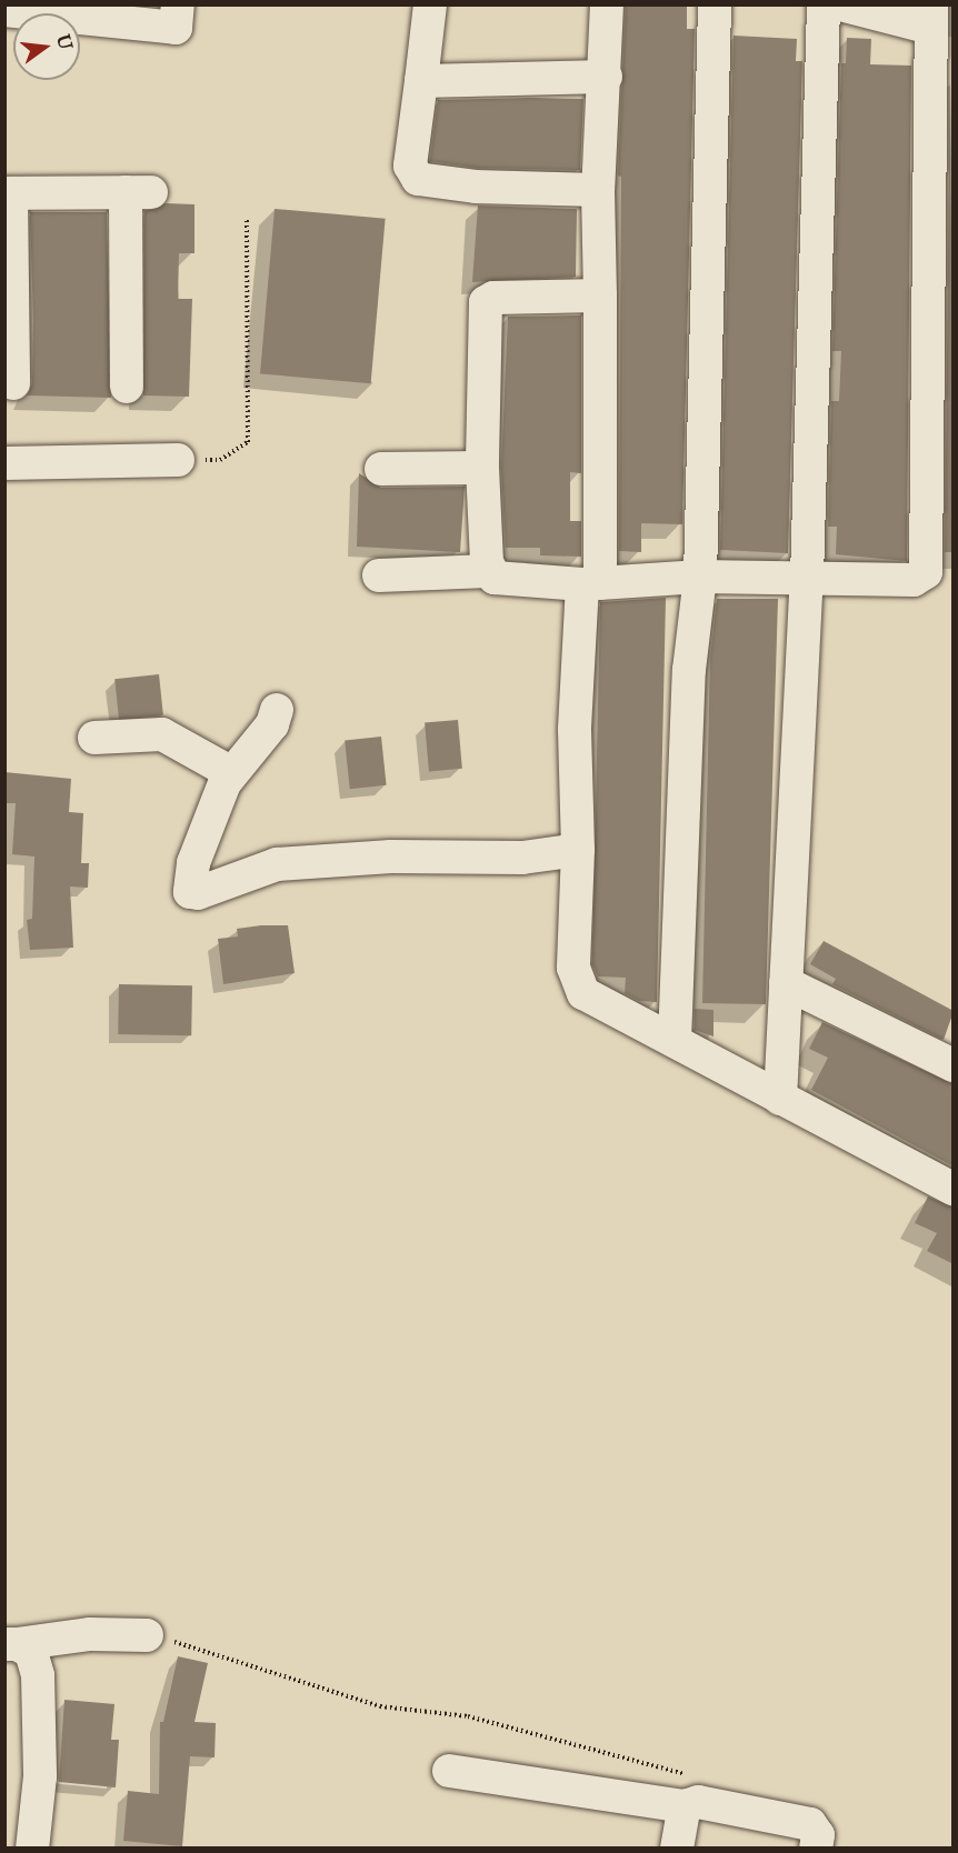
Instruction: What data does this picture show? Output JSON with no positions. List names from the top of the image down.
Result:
{
  "north": "right"
}
